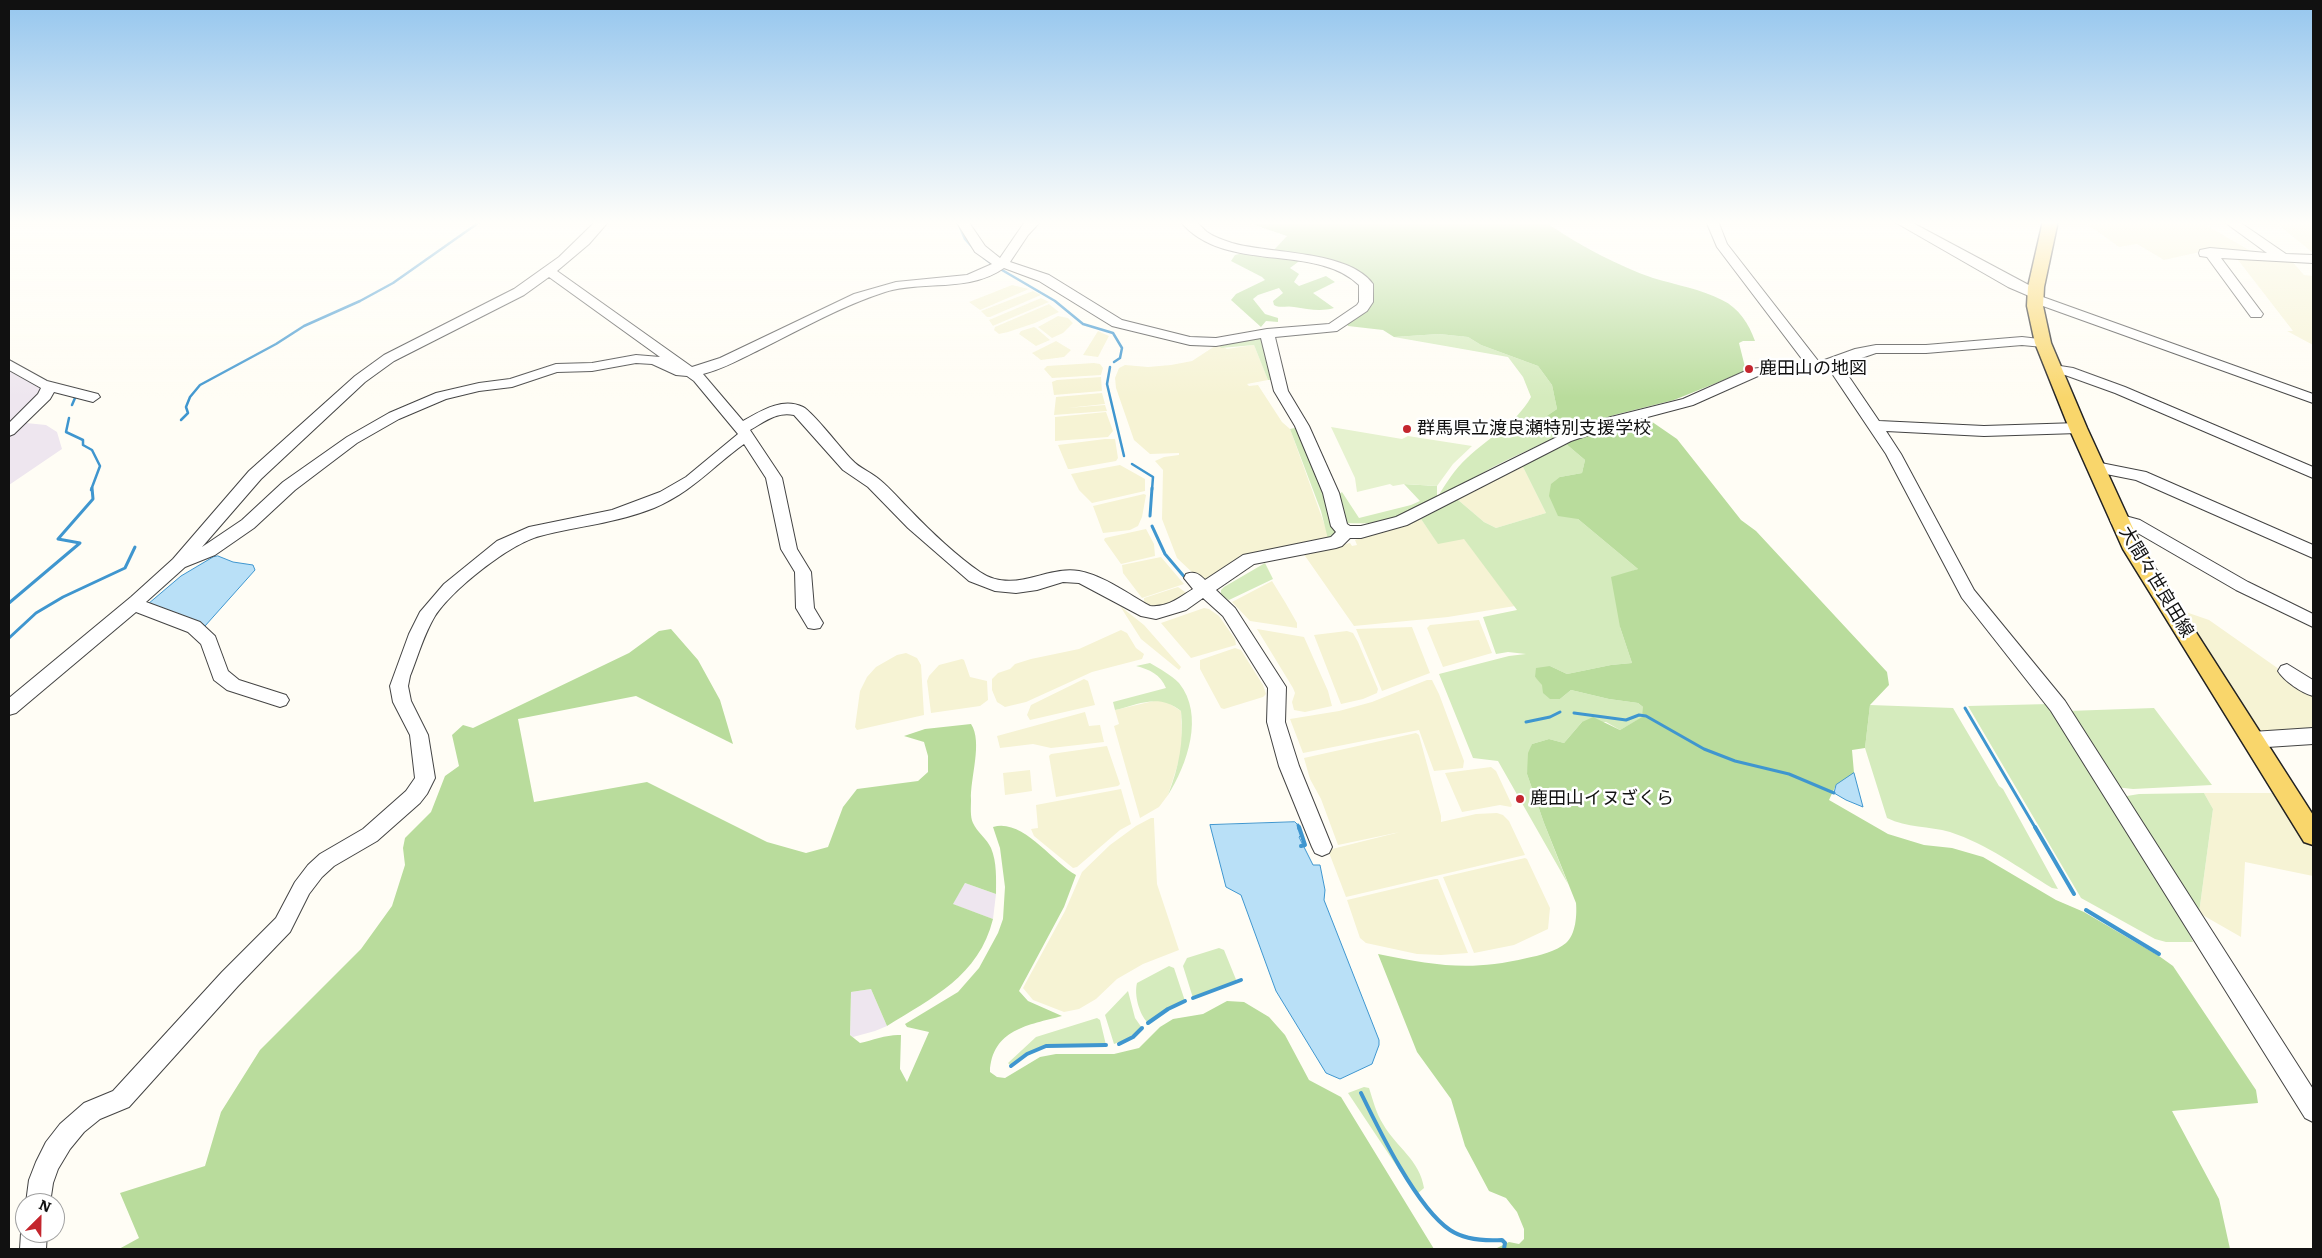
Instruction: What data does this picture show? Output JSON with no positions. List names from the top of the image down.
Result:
{
  "streets": {
    "main road": ["大間々世良田線"]
  },
  "places": ["鹿田山の地図", "群馬県立渡良瀬特別支援学校", "鹿田山イヌざくら"],
  "north": "top right"
}
